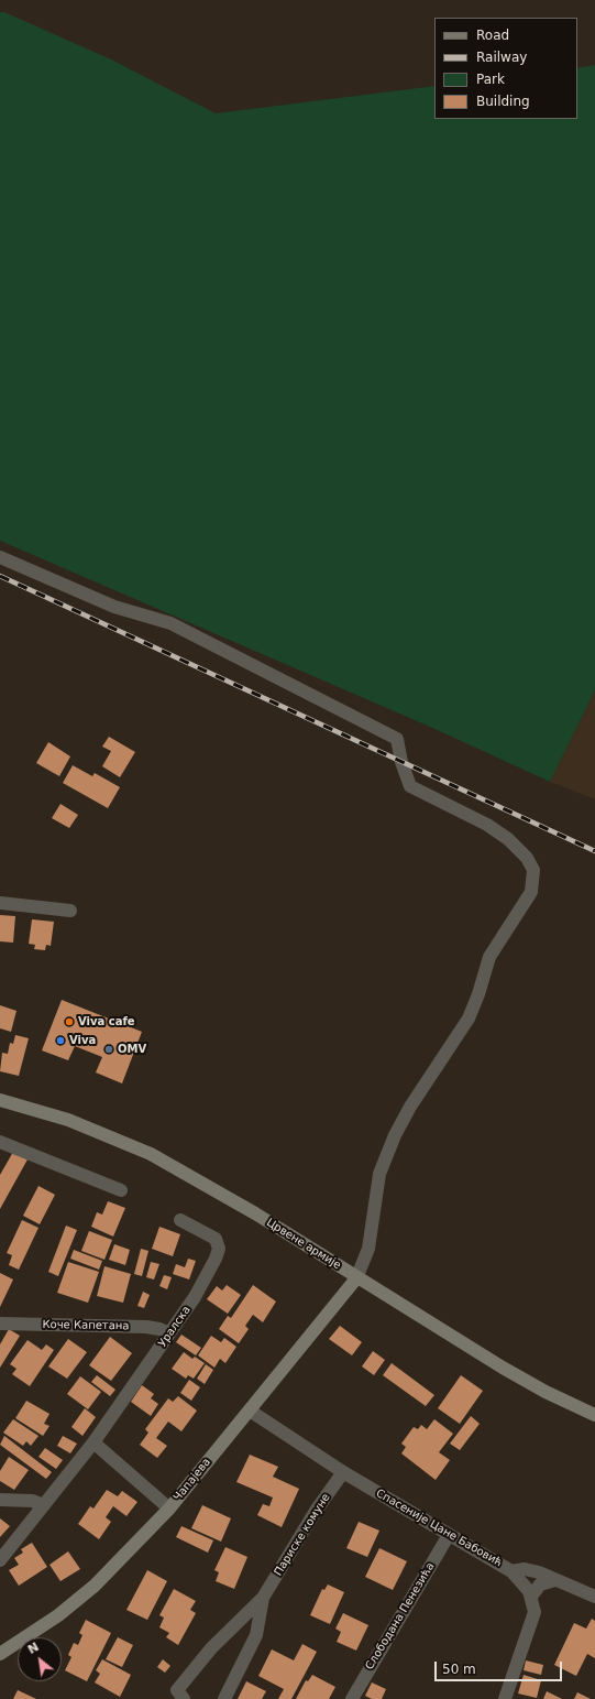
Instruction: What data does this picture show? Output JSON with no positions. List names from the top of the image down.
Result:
{
  "streets": {
    "main road": ["Црвене армије", "Чапајева"],
    "street": [
      "Коче Капетана",
      "Уралска",
      "Спасеније Цане Бабовић",
      "Париске комуне",
      "Слободана Пенезића"
    ]
  },
  "crossings": [
    ["Црвене армије", "Чапајева"],
    ["Коче Капетана", "Уралска"],
    ["Чапајева", "Спасеније Цане Бабовић"],
    ["Спасеније Цане Бабовић", "Париске комуне"],
    ["Спасеније Цане Бабовић", "Слободана Пенезића"]
  ],
  "places": ["Viva cafe", "Viva", "OMV"],
  "legend": [
    "Road",
    "Railway",
    "Park",
    "Building"
  ],
  "scale_bar": "50 m",
  "north": "top left"
}
